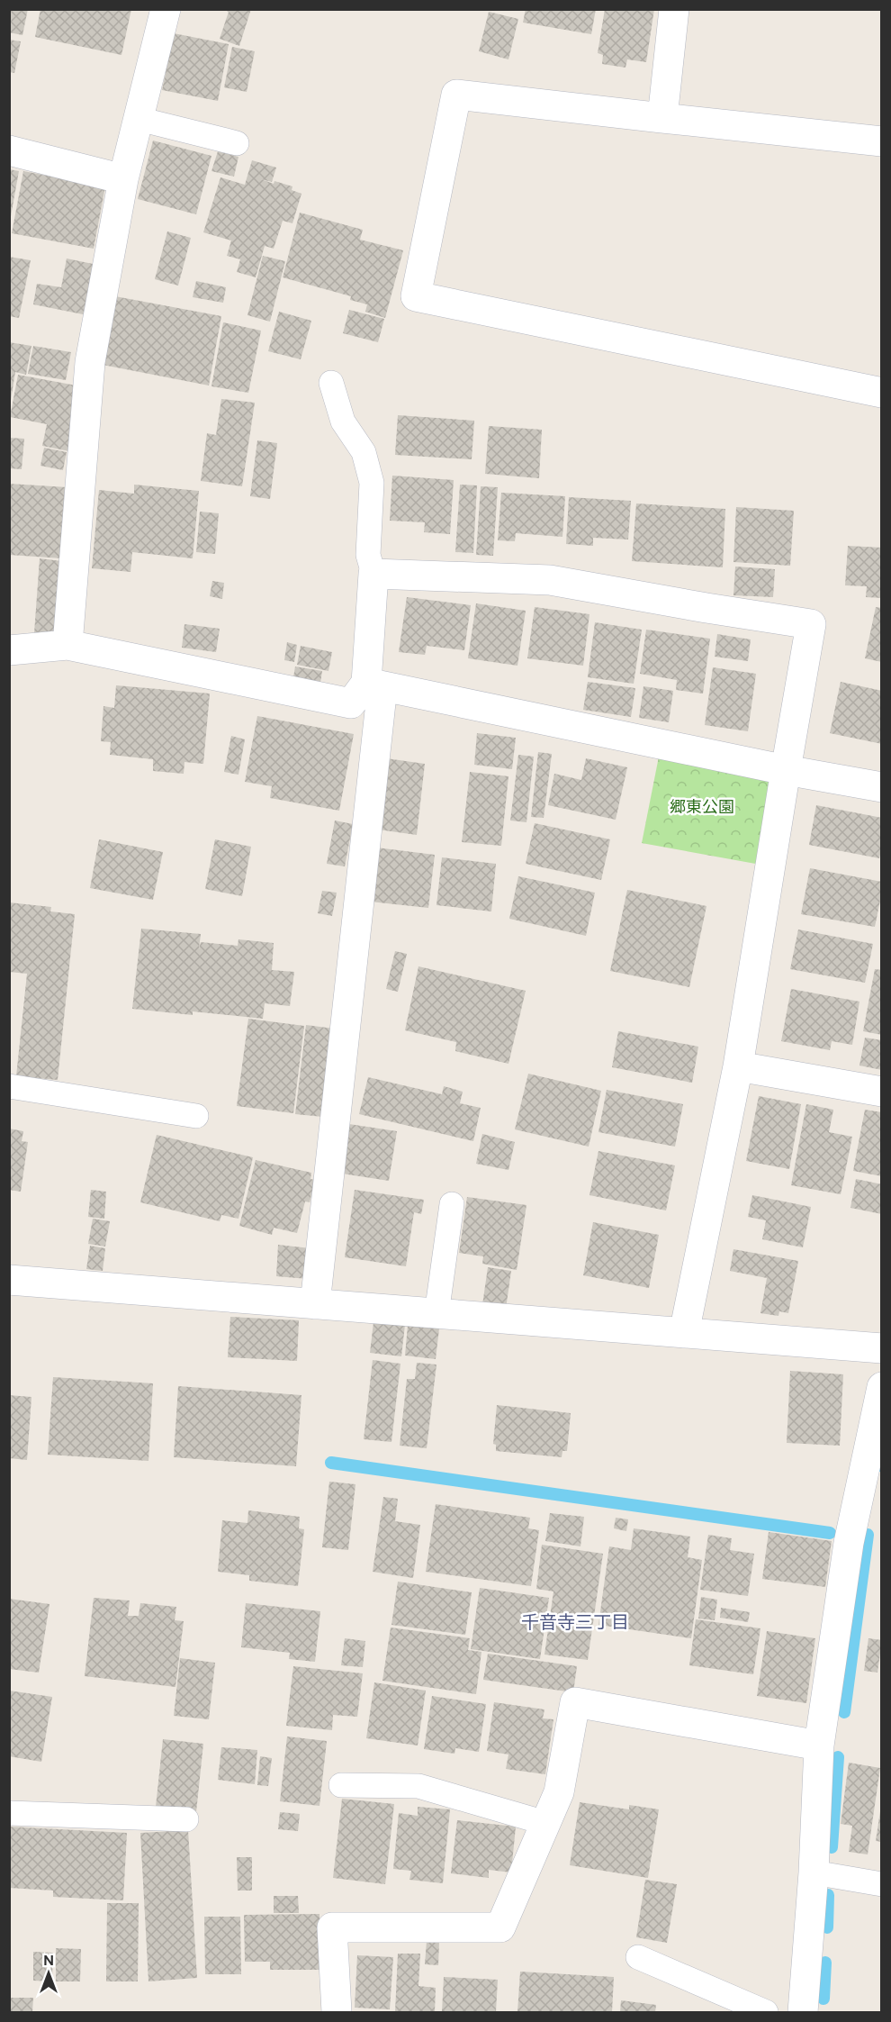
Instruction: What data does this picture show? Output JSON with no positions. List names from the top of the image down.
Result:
{
  "districts": ["千音寺三丁目"],
  "parks": ["郷東公園"],
  "north": "top"
}
